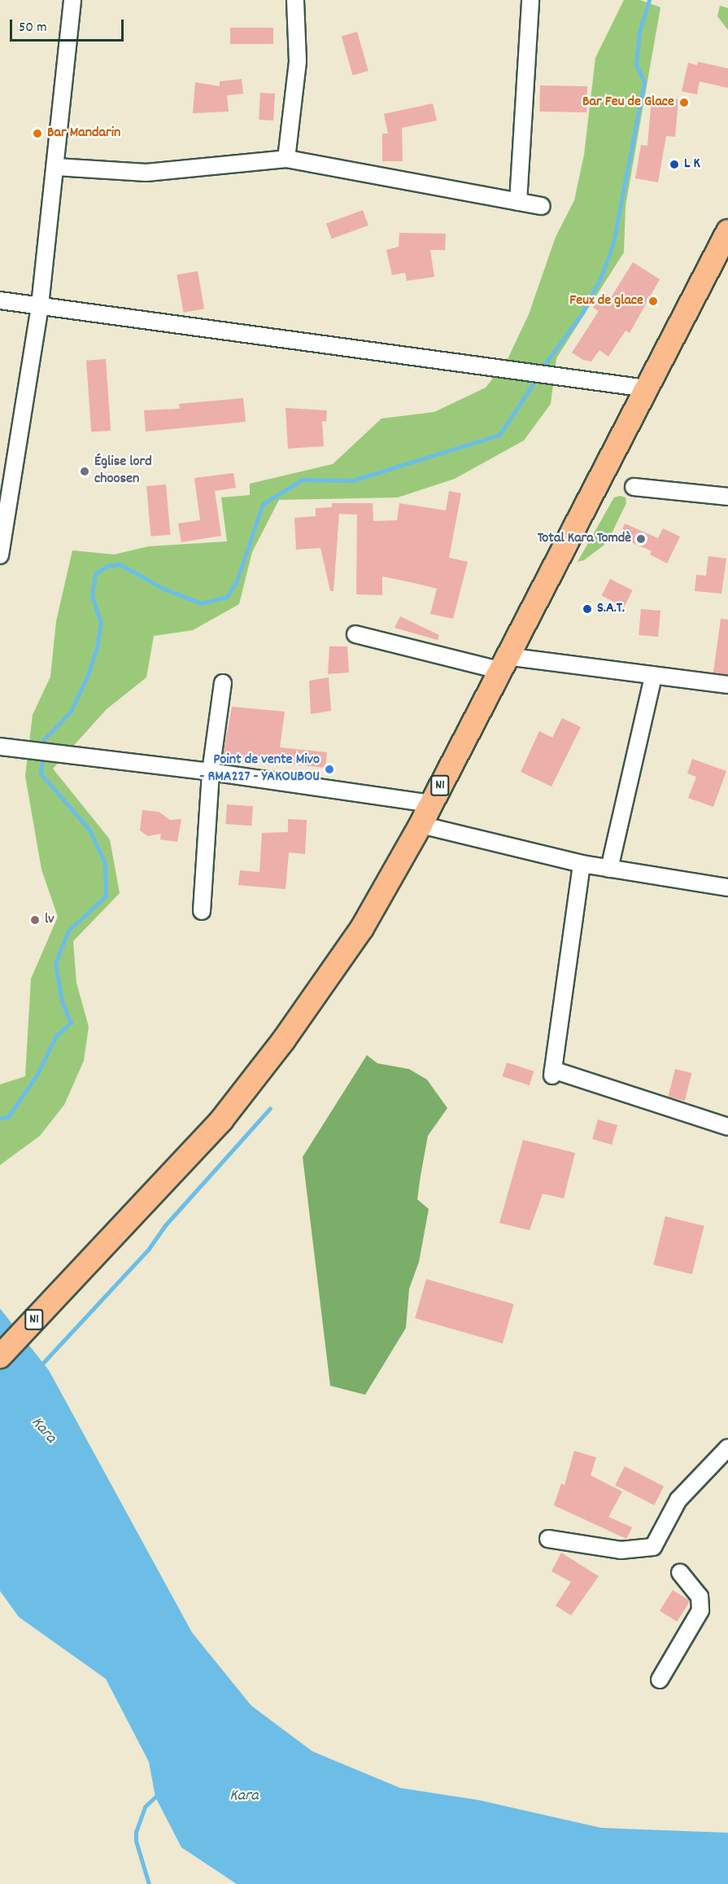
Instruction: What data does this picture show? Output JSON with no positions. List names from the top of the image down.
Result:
{
  "streets": {
    "highway": ["N1"]
  },
  "water": ["Kara"],
  "places": [
    "Bar Feu de Glace",
    "Bar Mandarin",
    "L K",
    "Feux de glace",
    "Église lord choosen",
    "Total Kara Tomdè",
    "S.A.T.",
    "Point de vente Mivo - RMA227 - YAKOUBOU",
    "lv"
  ],
  "scale_bar": "50 m"
}
